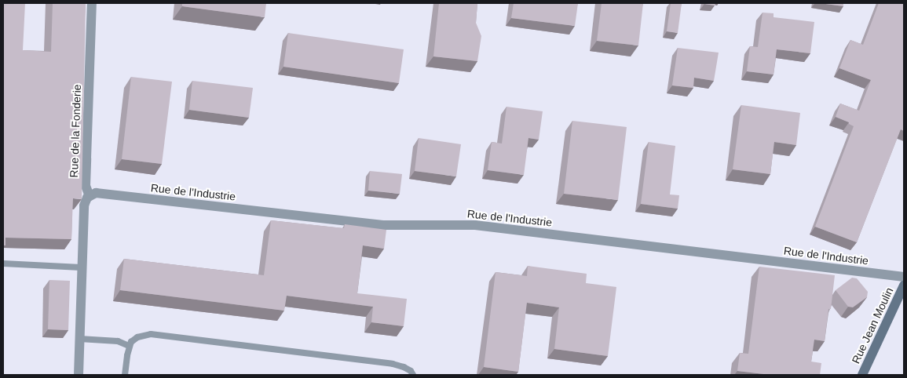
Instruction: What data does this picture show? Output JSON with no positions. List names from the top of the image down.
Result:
{
  "streets": {
    "street": ["Rue de la Fonderie", "Rue de l'Industrie", "Rue Jean Moulin"]
  },
  "crossings": [
    ["Rue de la Fonderie", "Rue de l'Industrie"]
  ]
}
